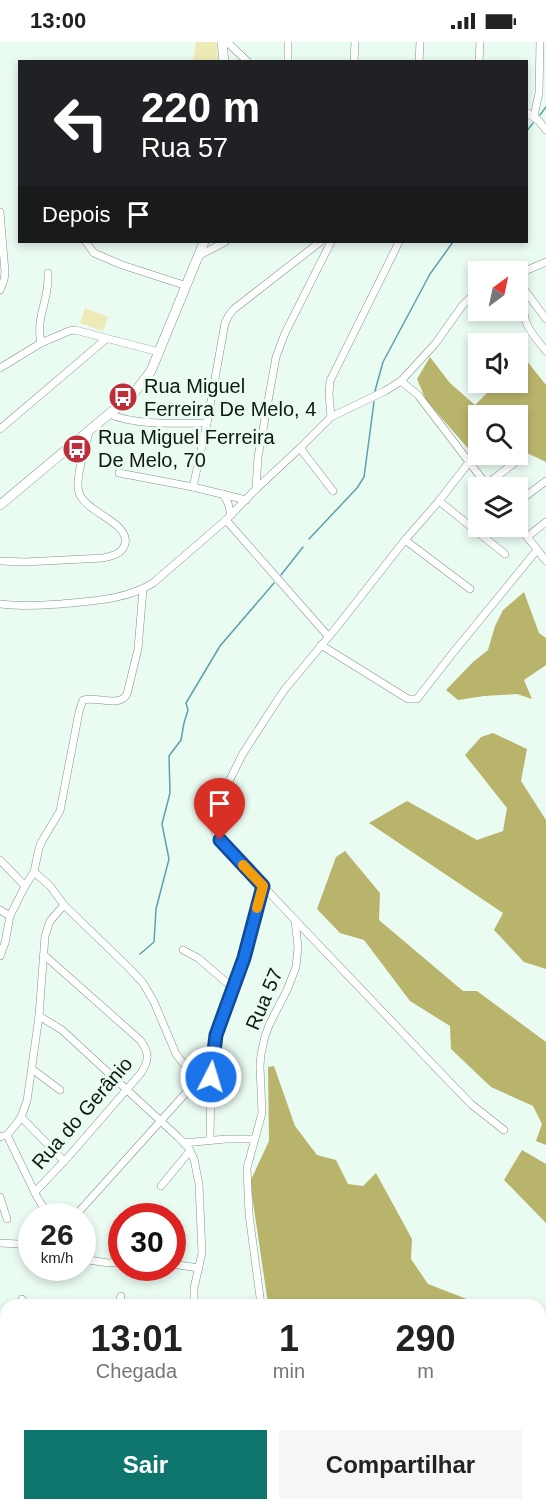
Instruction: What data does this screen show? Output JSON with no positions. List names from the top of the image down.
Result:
{
  "streets": {
    "street": ["Rua 57", "Rua do Gerânio"]
  },
  "places": {
    "bus stop": ["Rua Miguel Ferreira De Melo, 4", "Rua Miguel Ferreira De Melo, 70"]
  },
  "north": "top right",
  "page": {
    "status": "13:00",
    "turn": ["220 m", "Rua 57"],
    "then": "Depois",
    "speed": "26 km/h",
    "limit": "30",
    "eta": [
      "13:01",
      "Chegada",
      "1",
      "min",
      "290",
      "m"
    ],
    "buttons": ["Sair", "Compartilhar"]
  }
}
